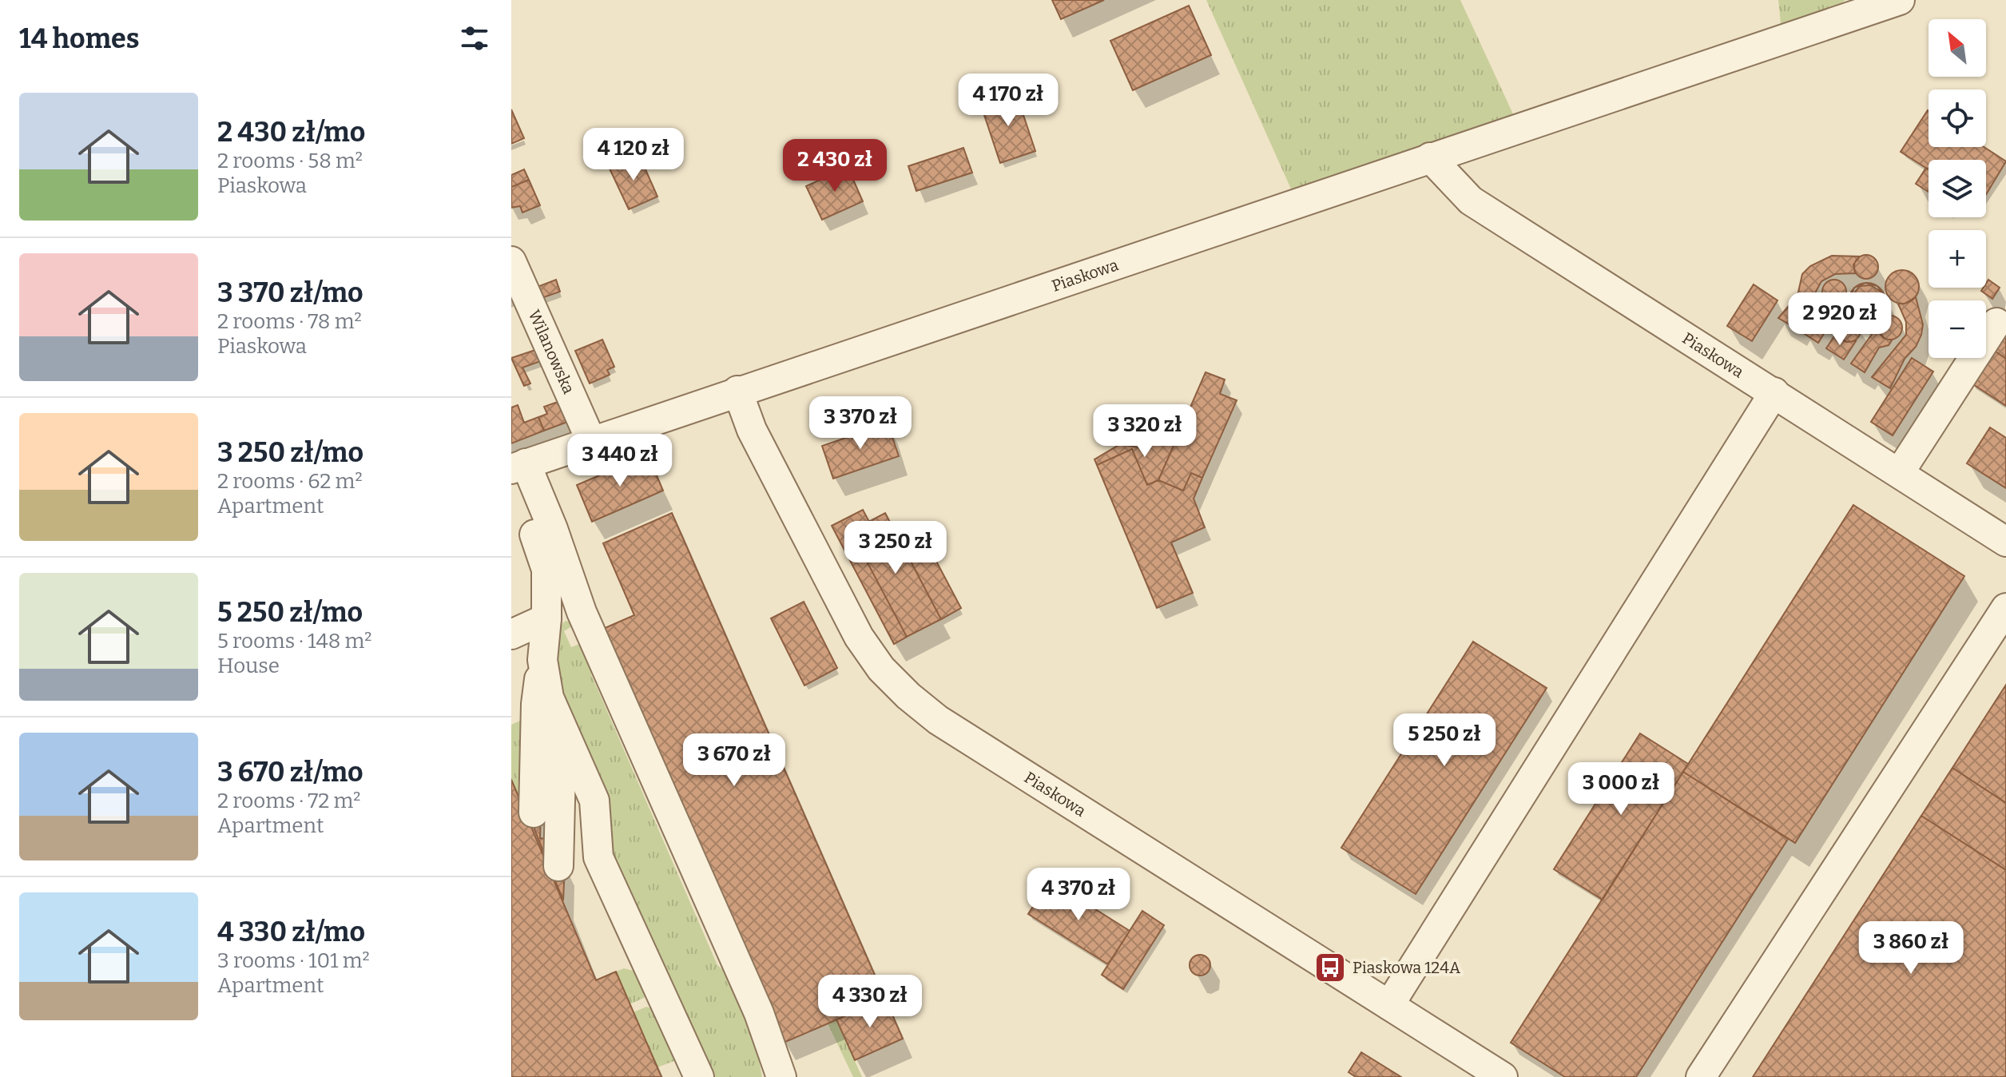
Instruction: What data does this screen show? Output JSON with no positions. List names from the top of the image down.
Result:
{
  "streets": {
    "street": ["Piaskowa", "Wilanowska"]
  },
  "crossings": [
    ["Piaskowa", "Wilanowska"]
  ],
  "places": {
    "bus stop": ["Piaskowa 124A"]
  },
  "north": "top left",
  "page": {
    "heading": "14 homes",
    "map_buttons": ["+", "−"],
    "price": [
      "4 170 zł",
      "4 120 zł",
      "2 430 zł",
      "2 920 zł",
      "3 370 zł",
      "3 320 zł",
      "3 440 zł",
      "3 250 zł",
      "5 250 zł",
      "3 670 zł",
      "3 000 zł",
      "4 370 zł",
      "3 860 zł",
      "4 330 zł"
    ],
    "list": [
      {
        "name": "2 430 zł/mo",
        "note": "2 rooms · 58 m² · Piaskowa"
      },
      {
        "name": "3 370 zł/mo",
        "note": "2 rooms · 78 m² · Piaskowa"
      },
      {
        "name": "3 250 zł/mo",
        "note": "2 rooms · 62 m² · Apartment"
      },
      {
        "name": "5 250 zł/mo",
        "note": "5 rooms · 148 m² · House"
      },
      {
        "name": "3 670 zł/mo",
        "note": "2 rooms · 72 m² · Apartment"
      },
      {
        "name": "4 330 zł/mo",
        "note": "3 rooms · 101 m² · Apartment"
      }
    ]
  }
}
